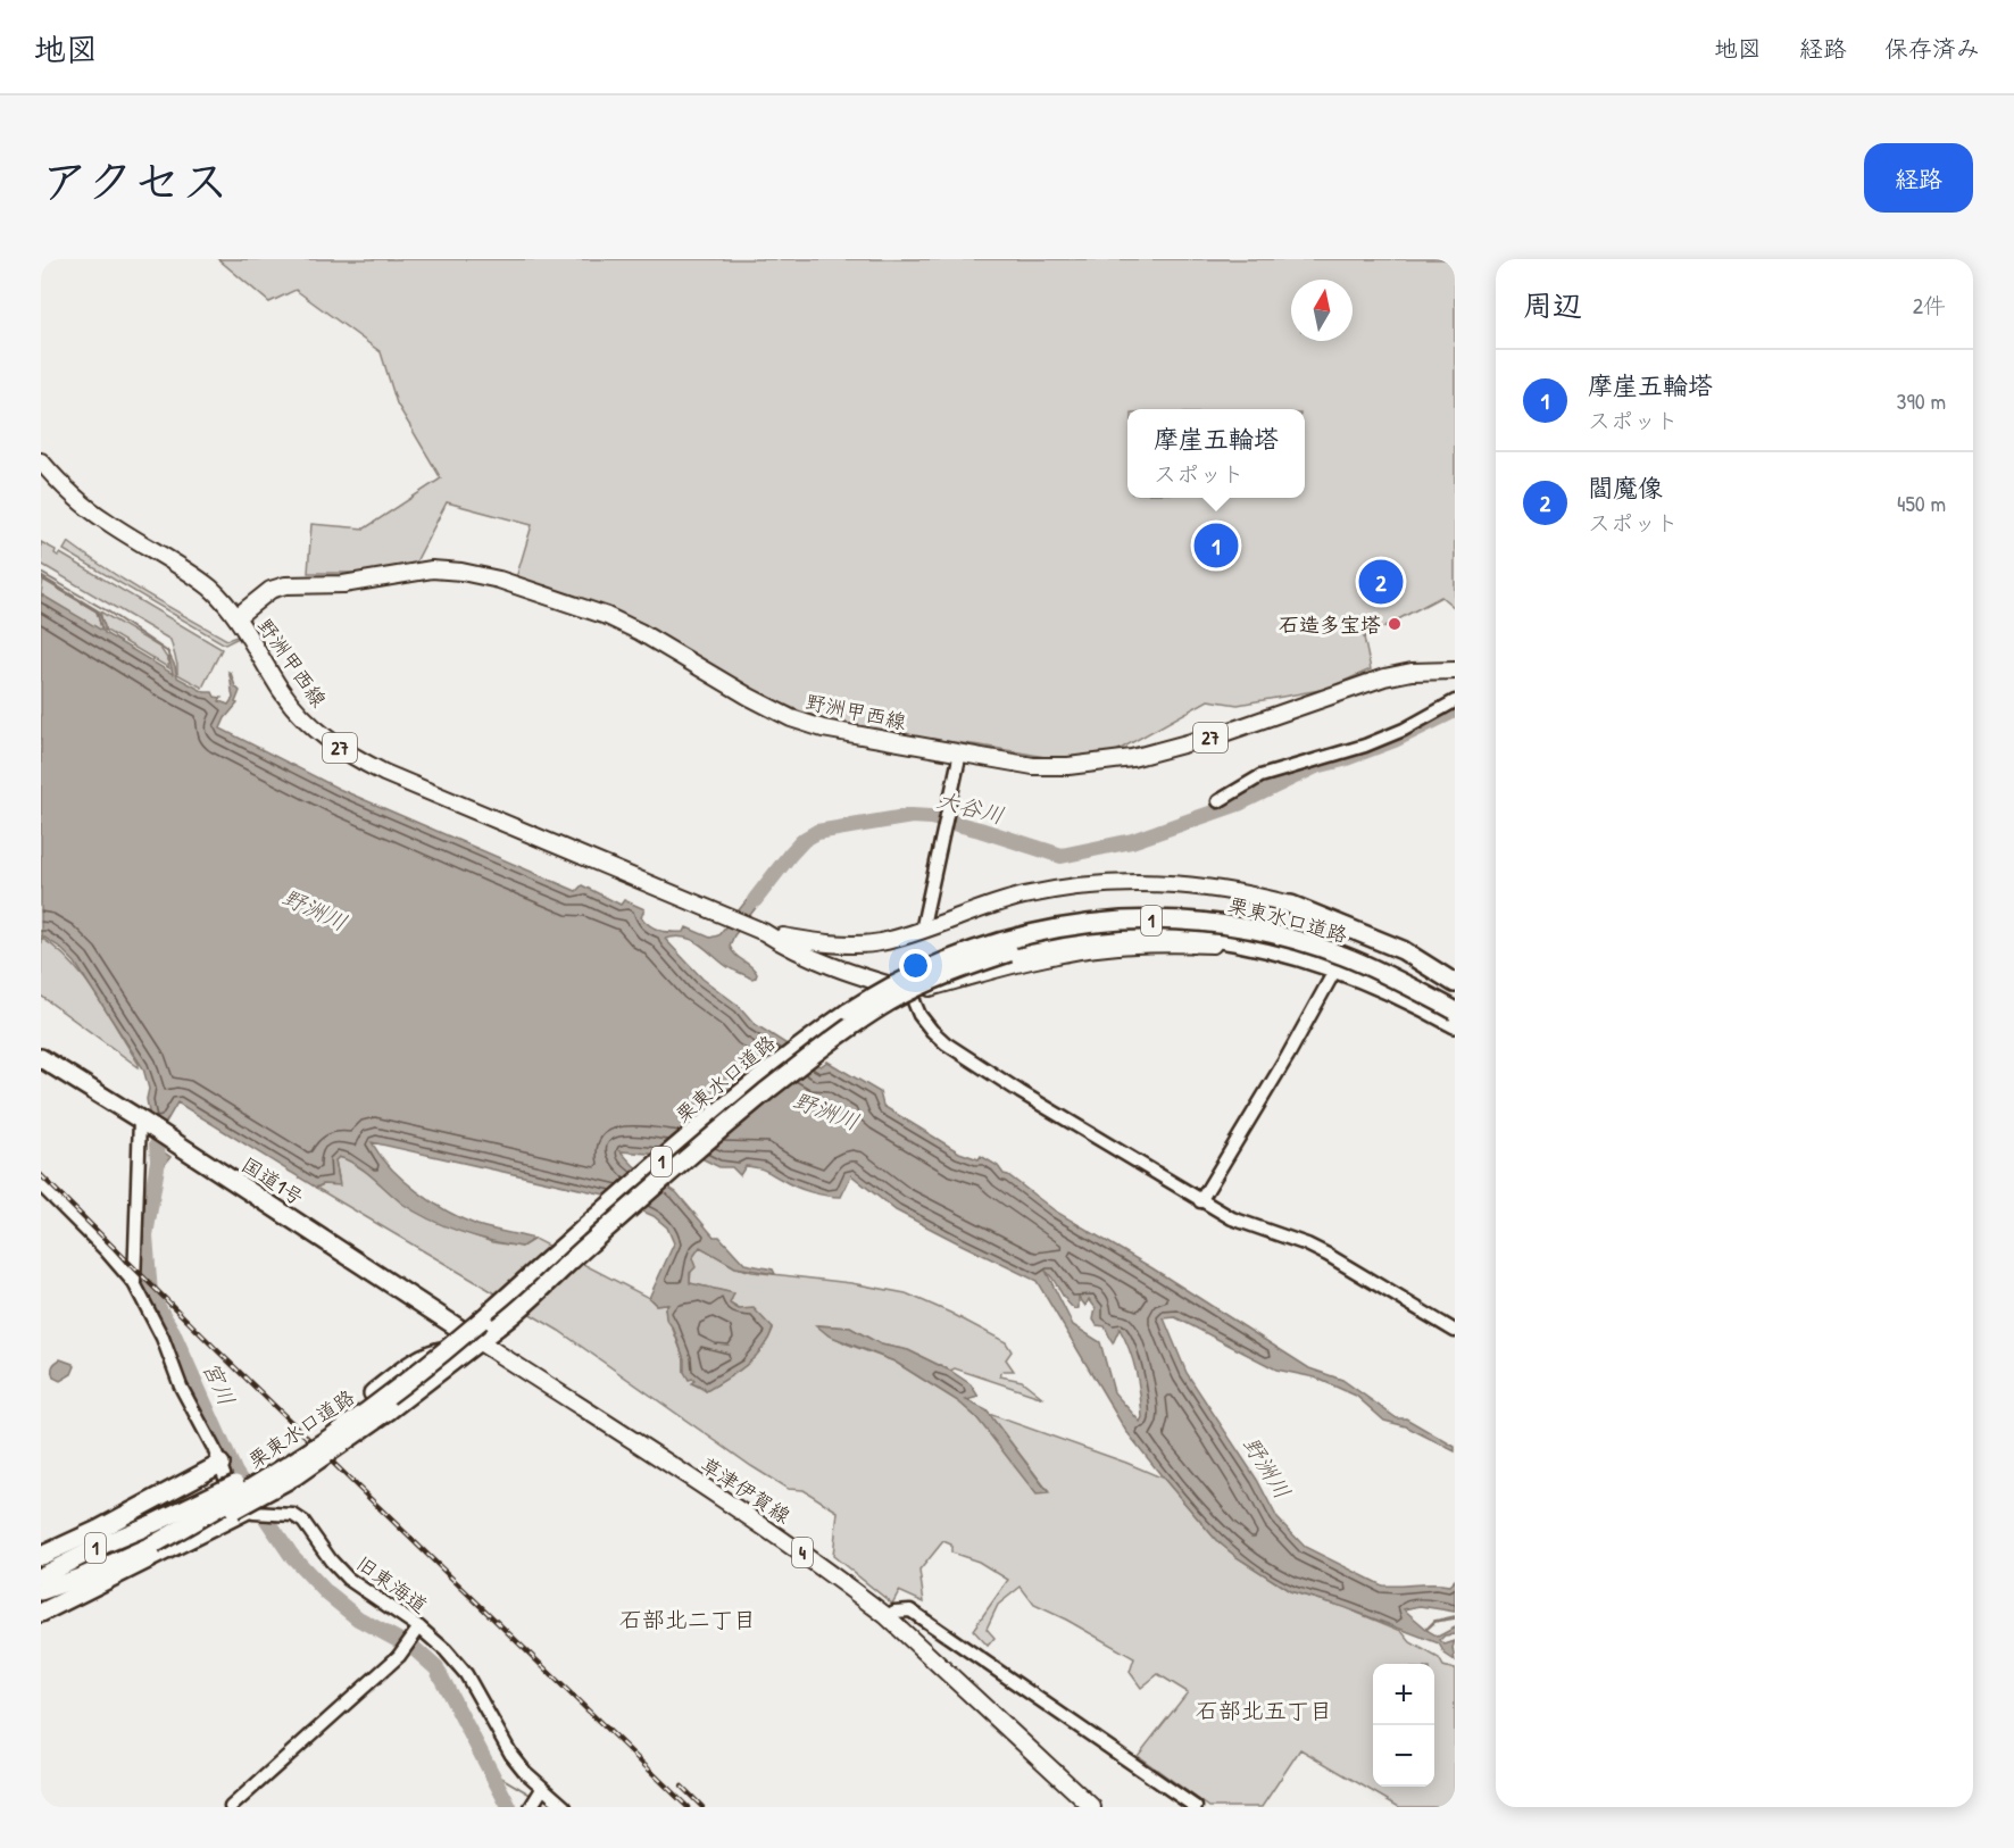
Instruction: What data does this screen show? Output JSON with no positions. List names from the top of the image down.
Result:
{
  "streets": {
    "highway": ["栗東水口道路", "1", "国道1号"],
    "main road": [
      "野洲甲西線",
      "27",
      "草津伊賀線",
      "4"
    ],
    "street": ["旧東海道"]
  },
  "crossings": [
    ["野洲甲西線", "27"],
    ["栗東水口道路", "1"],
    ["栗東水口道路", "国道1号"],
    ["栗東水口道路", "草津伊賀線"],
    ["1", "国道1号"],
    ["1", "草津伊賀線"],
    ["国道1号", "草津伊賀線"]
  ],
  "districts": ["石部北二丁目", "石部北五丁目"],
  "water": ["大谷川", "野洲川", "宮川"],
  "places": ["石造多宝塔"],
  "north": "top",
  "page": {
    "header": "地図",
    "nav": ["地図", "経路", "保存済み"],
    "title": "アクセス",
    "buttons": "経路",
    "heading": ["周辺", "2件"],
    "list": [
      {
        "mark": "1",
        "name": "摩崖五輪塔",
        "note": "スポット",
        "value": "390 m"
      },
      {
        "mark": "2",
        "name": "閻魔像",
        "note": "スポット",
        "value": "450 m"
      }
    ],
    "popup": ["摩崖五輪塔", "スポット"],
    "pins": ["1", "2"],
    "map_buttons": ["+", "−"]
  }
}
